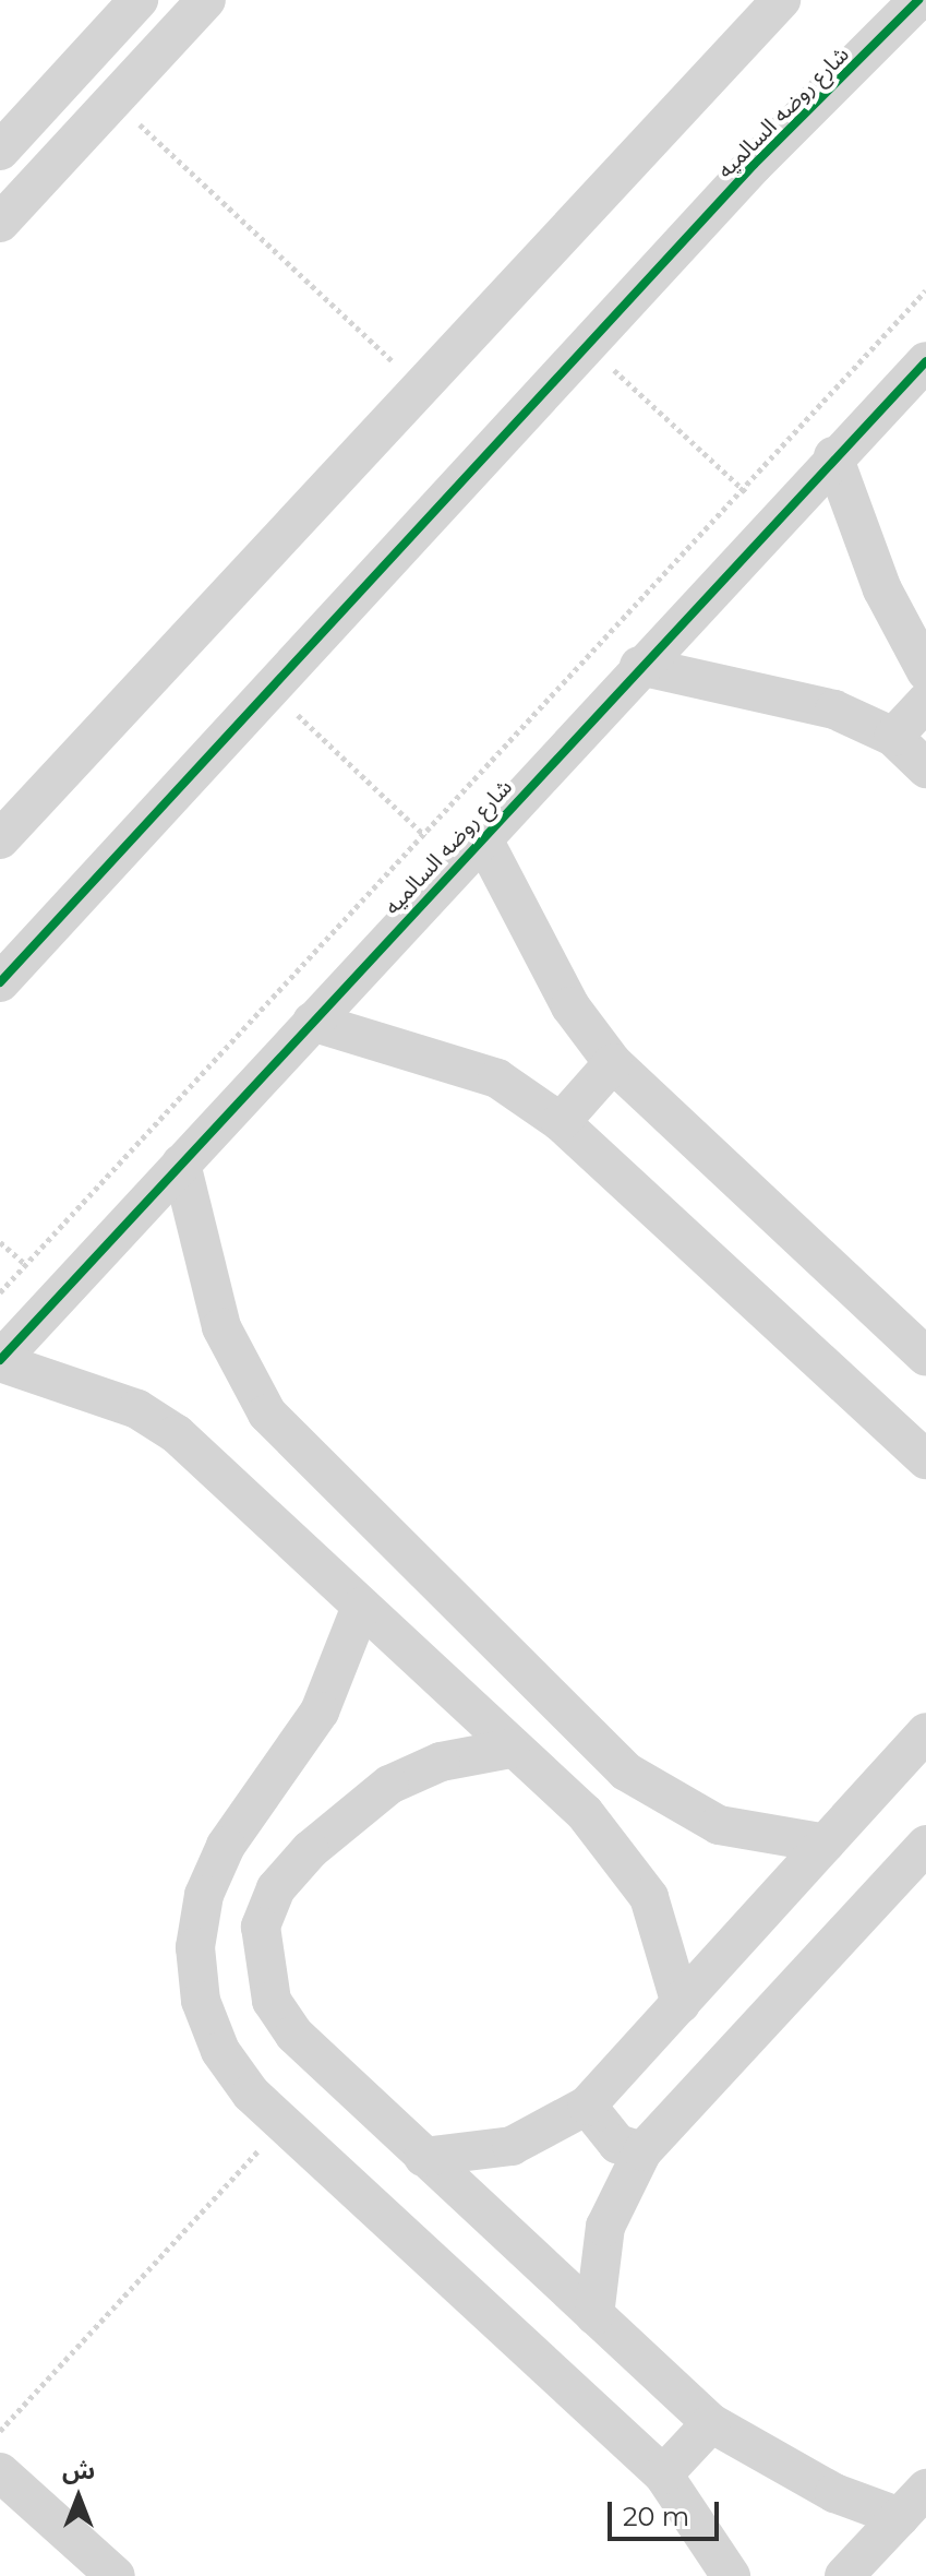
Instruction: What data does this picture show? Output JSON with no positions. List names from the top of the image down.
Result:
{
  "streets": {
    "street": ["شارع روضه السالميه"]
  },
  "scale_bar": "20 m",
  "north": "top"
}
